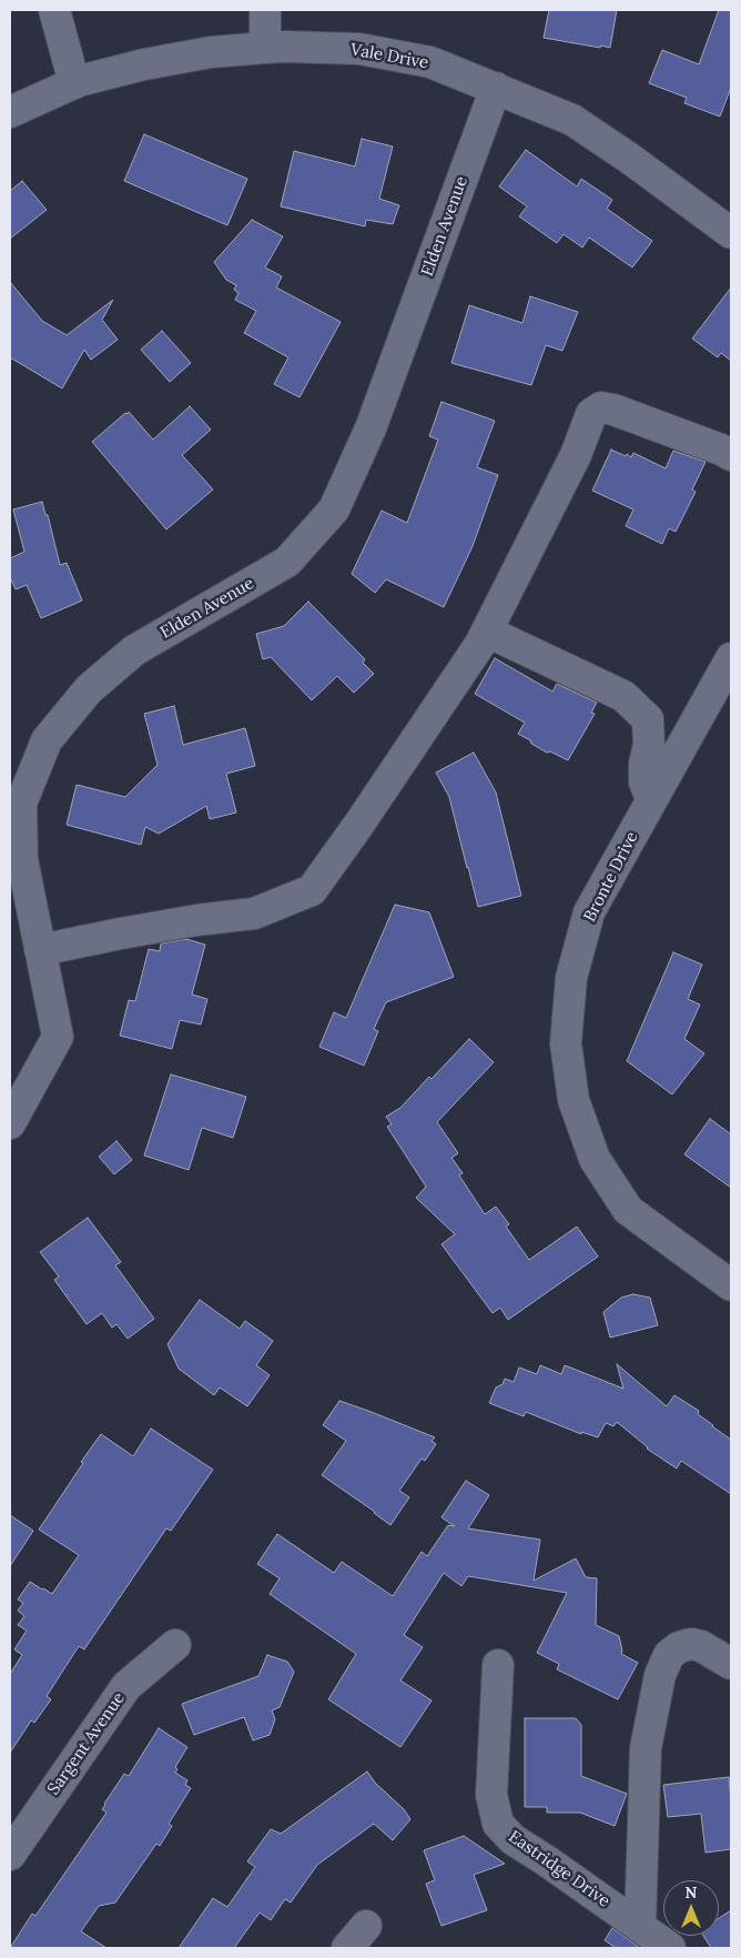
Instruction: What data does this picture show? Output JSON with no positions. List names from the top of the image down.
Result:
{
  "streets": {
    "street": [
      "Vale Drive",
      "Elden Avenue",
      "Bronte Drive",
      "Sargent Avenue",
      "Eastridge Drive"
    ]
  },
  "crossings": [
    ["Vale Drive", "Elden Avenue"]
  ],
  "north": "top"
}
